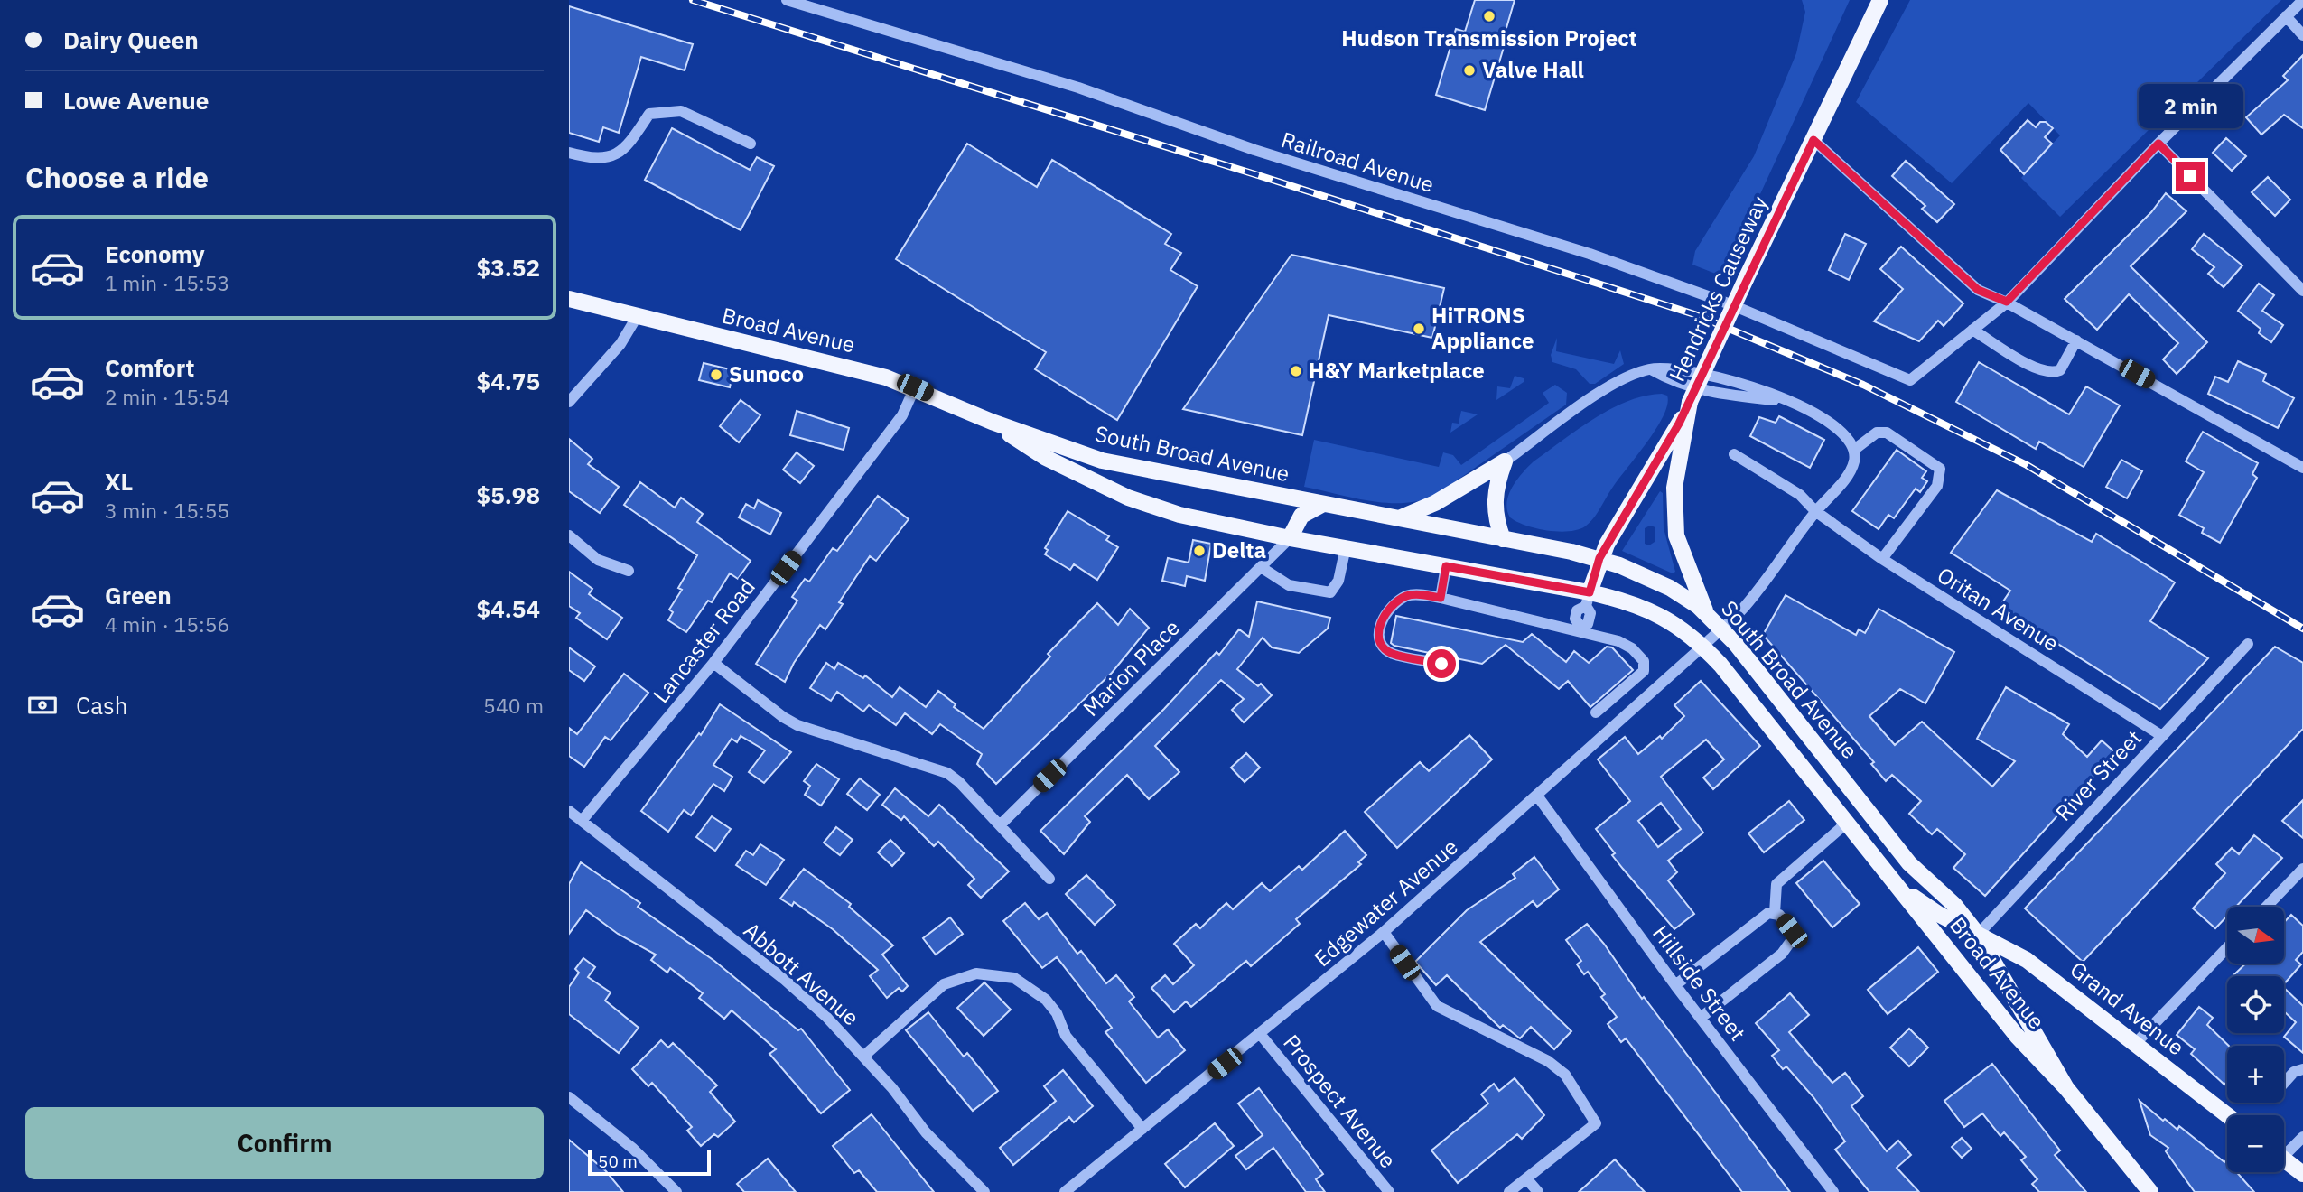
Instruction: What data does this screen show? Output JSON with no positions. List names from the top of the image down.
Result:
{
  "streets": {
    "main road": [
      "Hendricks Causeway",
      "Broad Avenue",
      "South Broad Avenue",
      "Grand Avenue"
    ],
    "street": [
      "Railroad Avenue",
      "Oritan Avenue",
      "Lancaster Road",
      "Marion Place",
      "River Street",
      "Edgewater Avenue",
      "Abbott Avenue",
      "Hillside Street",
      "Prospect Avenue"
    ]
  },
  "crossings": [
    ["Hendricks Causeway", "South Broad Avenue"],
    ["Broad Avenue", "South Broad Avenue"],
    ["Broad Avenue", "Lancaster Road"],
    ["Broad Avenue", "River Street"],
    ["Broad Avenue", "Grand Avenue"],
    ["South Broad Avenue", "Marion Place"],
    ["South Broad Avenue", "River Street"],
    ["South Broad Avenue", "Edgewater Avenue"],
    ["South Broad Avenue", "Grand Avenue"],
    ["Oritan Avenue", "River Street"],
    ["Oritan Avenue", "Edgewater Avenue"],
    ["Lancaster Road", "Abbott Avenue"],
    ["River Street", "Grand Avenue"],
    ["Edgewater Avenue", "Hillside Street"],
    ["Edgewater Avenue", "Prospect Avenue"]
  ],
  "places": [
    "Hudson Transmission Project",
    "Valve Hall",
    "HiTRONS Appliance",
    "H&Y Marketplace",
    "Sunoco",
    "Delta"
  ],
  "scale_bar": "50 m",
  "north": "right",
  "page": {
    "banner": ["Dairy Queen", "Lowe Avenue"],
    "bubble": "2 min",
    "heading": "Choose a ride",
    "list": [
      {
        "name": "Economy",
        "note": "1 min · 15:53",
        "value": "$3.52"
      },
      {
        "name": "Comfort",
        "note": "2 min · 15:54",
        "value": "$4.75"
      },
      {
        "name": "XL",
        "note": "3 min · 15:55",
        "value": "$5.98"
      },
      {
        "name": "Green",
        "note": "4 min · 15:56",
        "value": "$4.54"
      }
    ],
    "pay": ["Cash", "540 m"],
    "map_buttons": ["+", "−"],
    "buttons": "Confirm",
    "scale": "50 m"
  }
}
